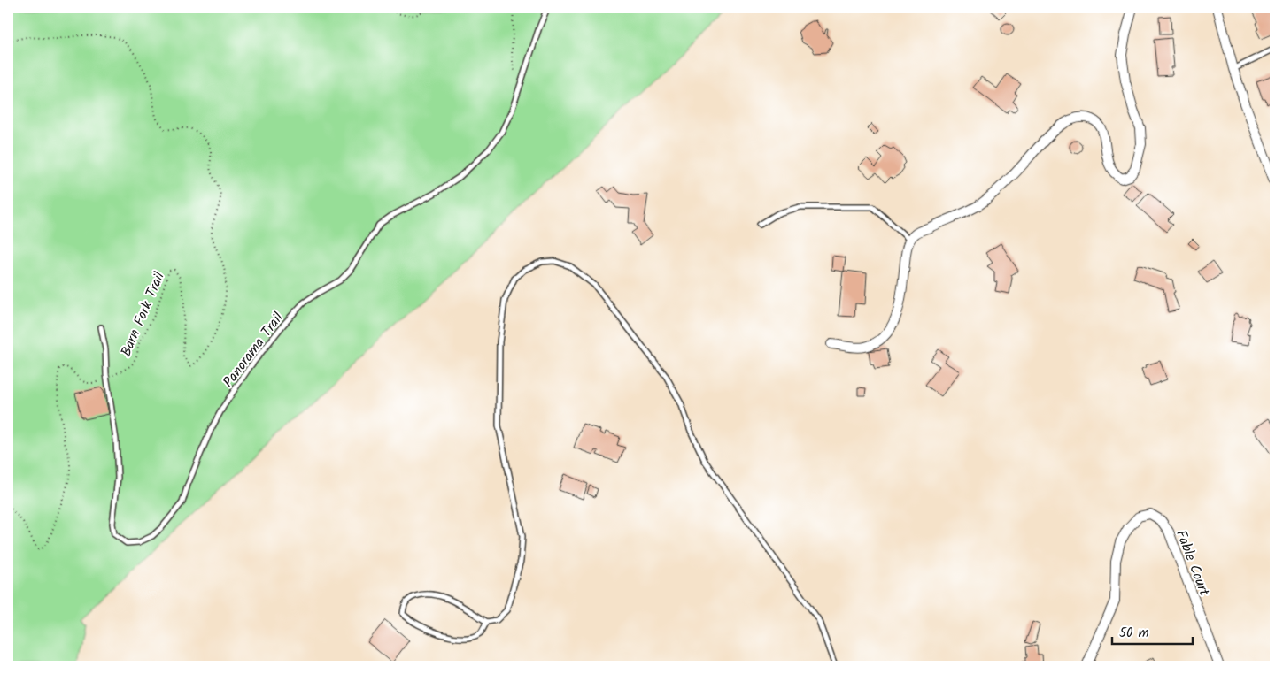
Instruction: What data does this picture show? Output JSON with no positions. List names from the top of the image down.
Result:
{
  "streets": {
    "street": ["Fable Court"],
    "lane": ["Panorama Trail"],
    "path": ["Barn Fork Trail"]
  },
  "crossings": [
    ["Barn Fork Trail", "Panorama Trail"]
  ],
  "scale_bar": "50 m"
}
